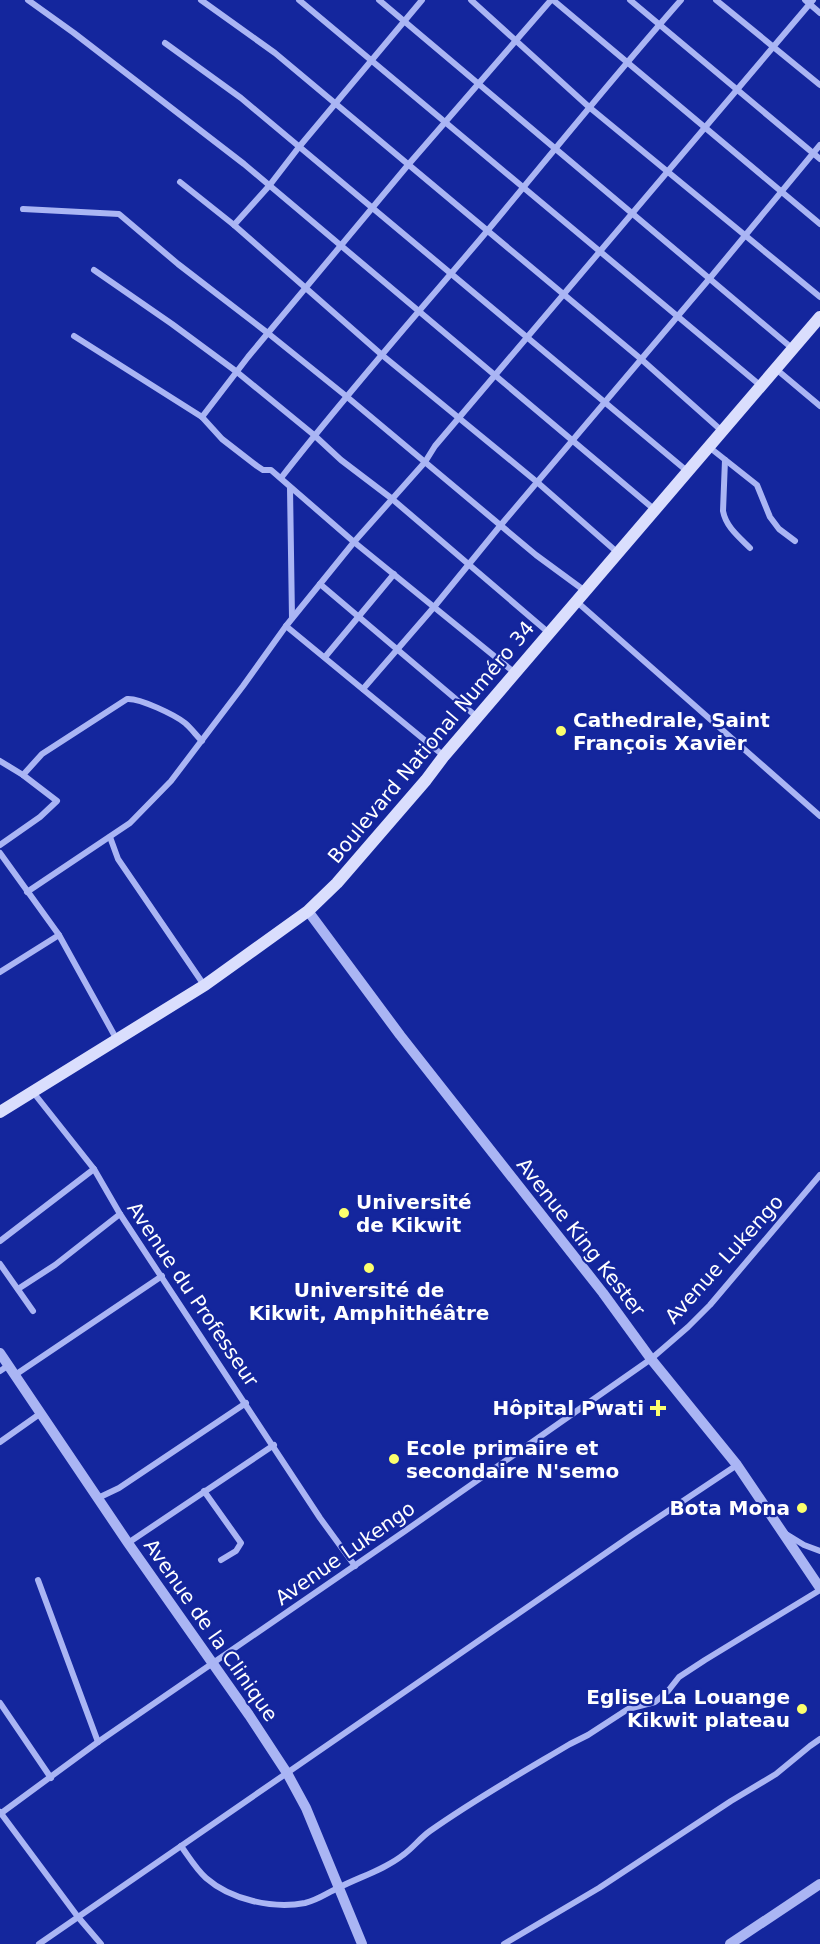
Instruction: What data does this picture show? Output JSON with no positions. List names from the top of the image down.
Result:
{
  "streets": {
    "main road": ["Boulevard National Numéro 34"],
    "street": [
      "Avenue King Kester",
      "Avenue Lukengo",
      "Avenue du Professeur",
      "Avenue de la Clinique"
    ]
  },
  "crossings": [
    ["Boulevard National Numéro 34", "Avenue King Kester"],
    ["Boulevard National Numéro 34", "Avenue du Professeur"],
    ["Avenue King Kester", "Avenue Lukengo"],
    ["Avenue Lukengo", "Avenue du Professeur"],
    ["Avenue Lukengo", "Avenue de la Clinique"]
  ],
  "places": {
    "other": [
      "Cathedrale, Saint François Xavier",
      "Université de Kikwit",
      "Université de Kikwit, Amphithéâtre",
      "Ecole primaire et secondaire N'semo",
      "Bota Mona",
      "Eglise La Louange Kikwit plateau"
    ],
    "health": ["Hôpital Pwati"]
  }
}
